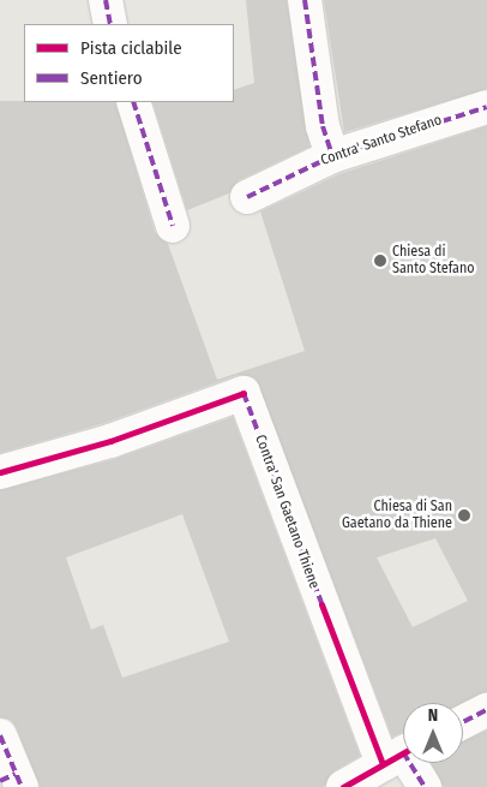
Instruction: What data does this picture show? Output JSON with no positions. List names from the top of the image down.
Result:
{
  "streets": {
    "street": ["Contra' Santo Stefano", "Contra' San Gaetano Thiene"]
  },
  "places": ["Chiesa di Santo Stefano", "Chiesa di San Gaetano da Thiene"],
  "legend": ["Pista ciclabile", "Sentiero"],
  "north": "top"
}
